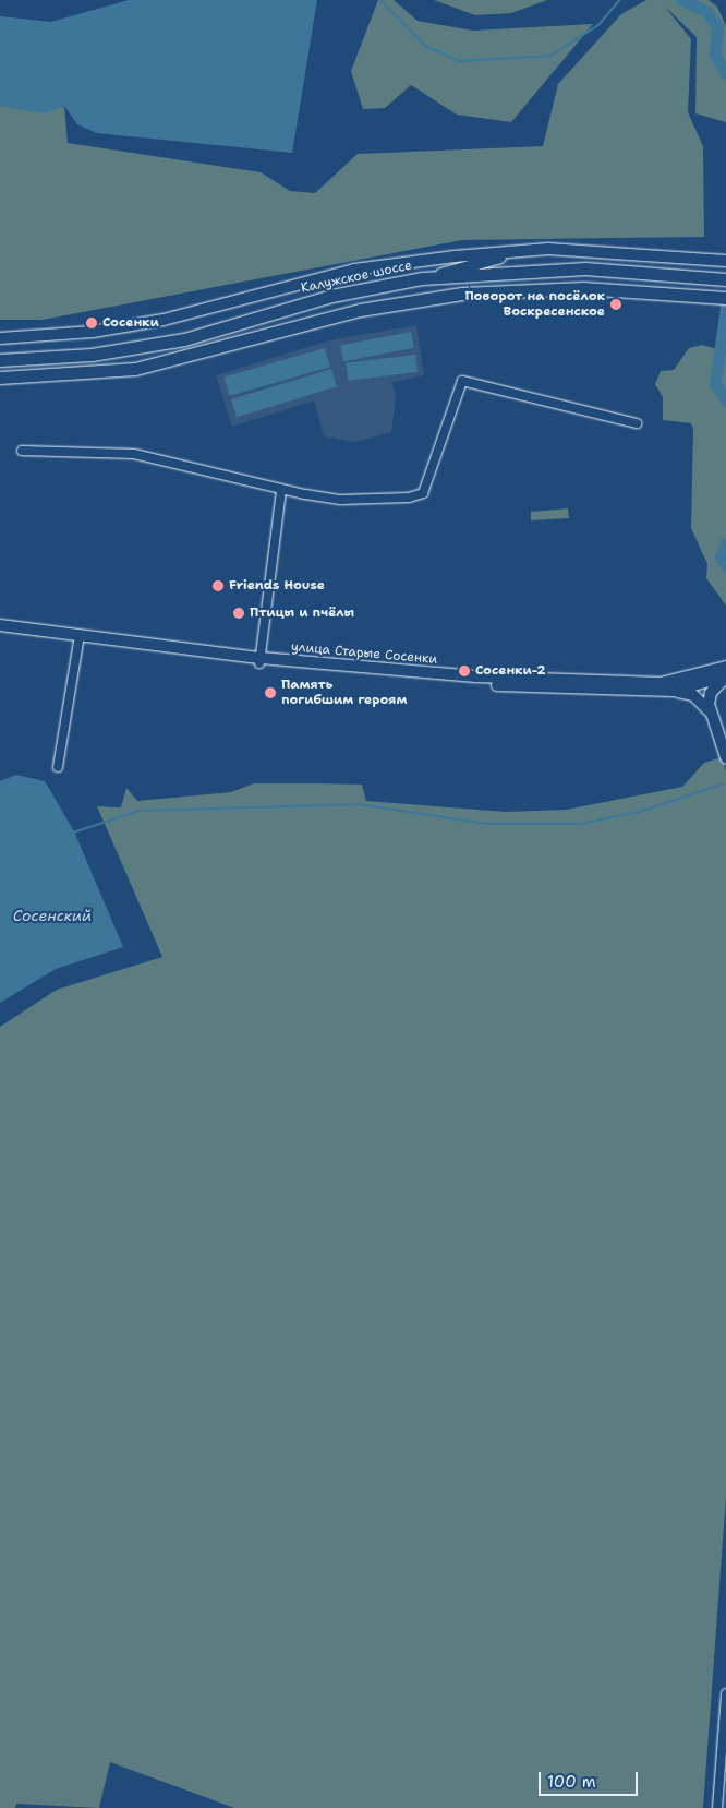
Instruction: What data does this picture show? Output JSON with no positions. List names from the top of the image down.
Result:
{
  "streets": {
    "highway": ["Калужское шоссе"],
    "main road": ["улица Старые Сосенки"]
  },
  "water": ["Сосенский"],
  "places": [
    "Поворот на посёлок Воскресенское",
    "Сосенки",
    "Friends House",
    "Птицы и пчёлы",
    "Сосенки-2",
    "Память погибшим героям"
  ],
  "scale_bar": "100 m"
}
